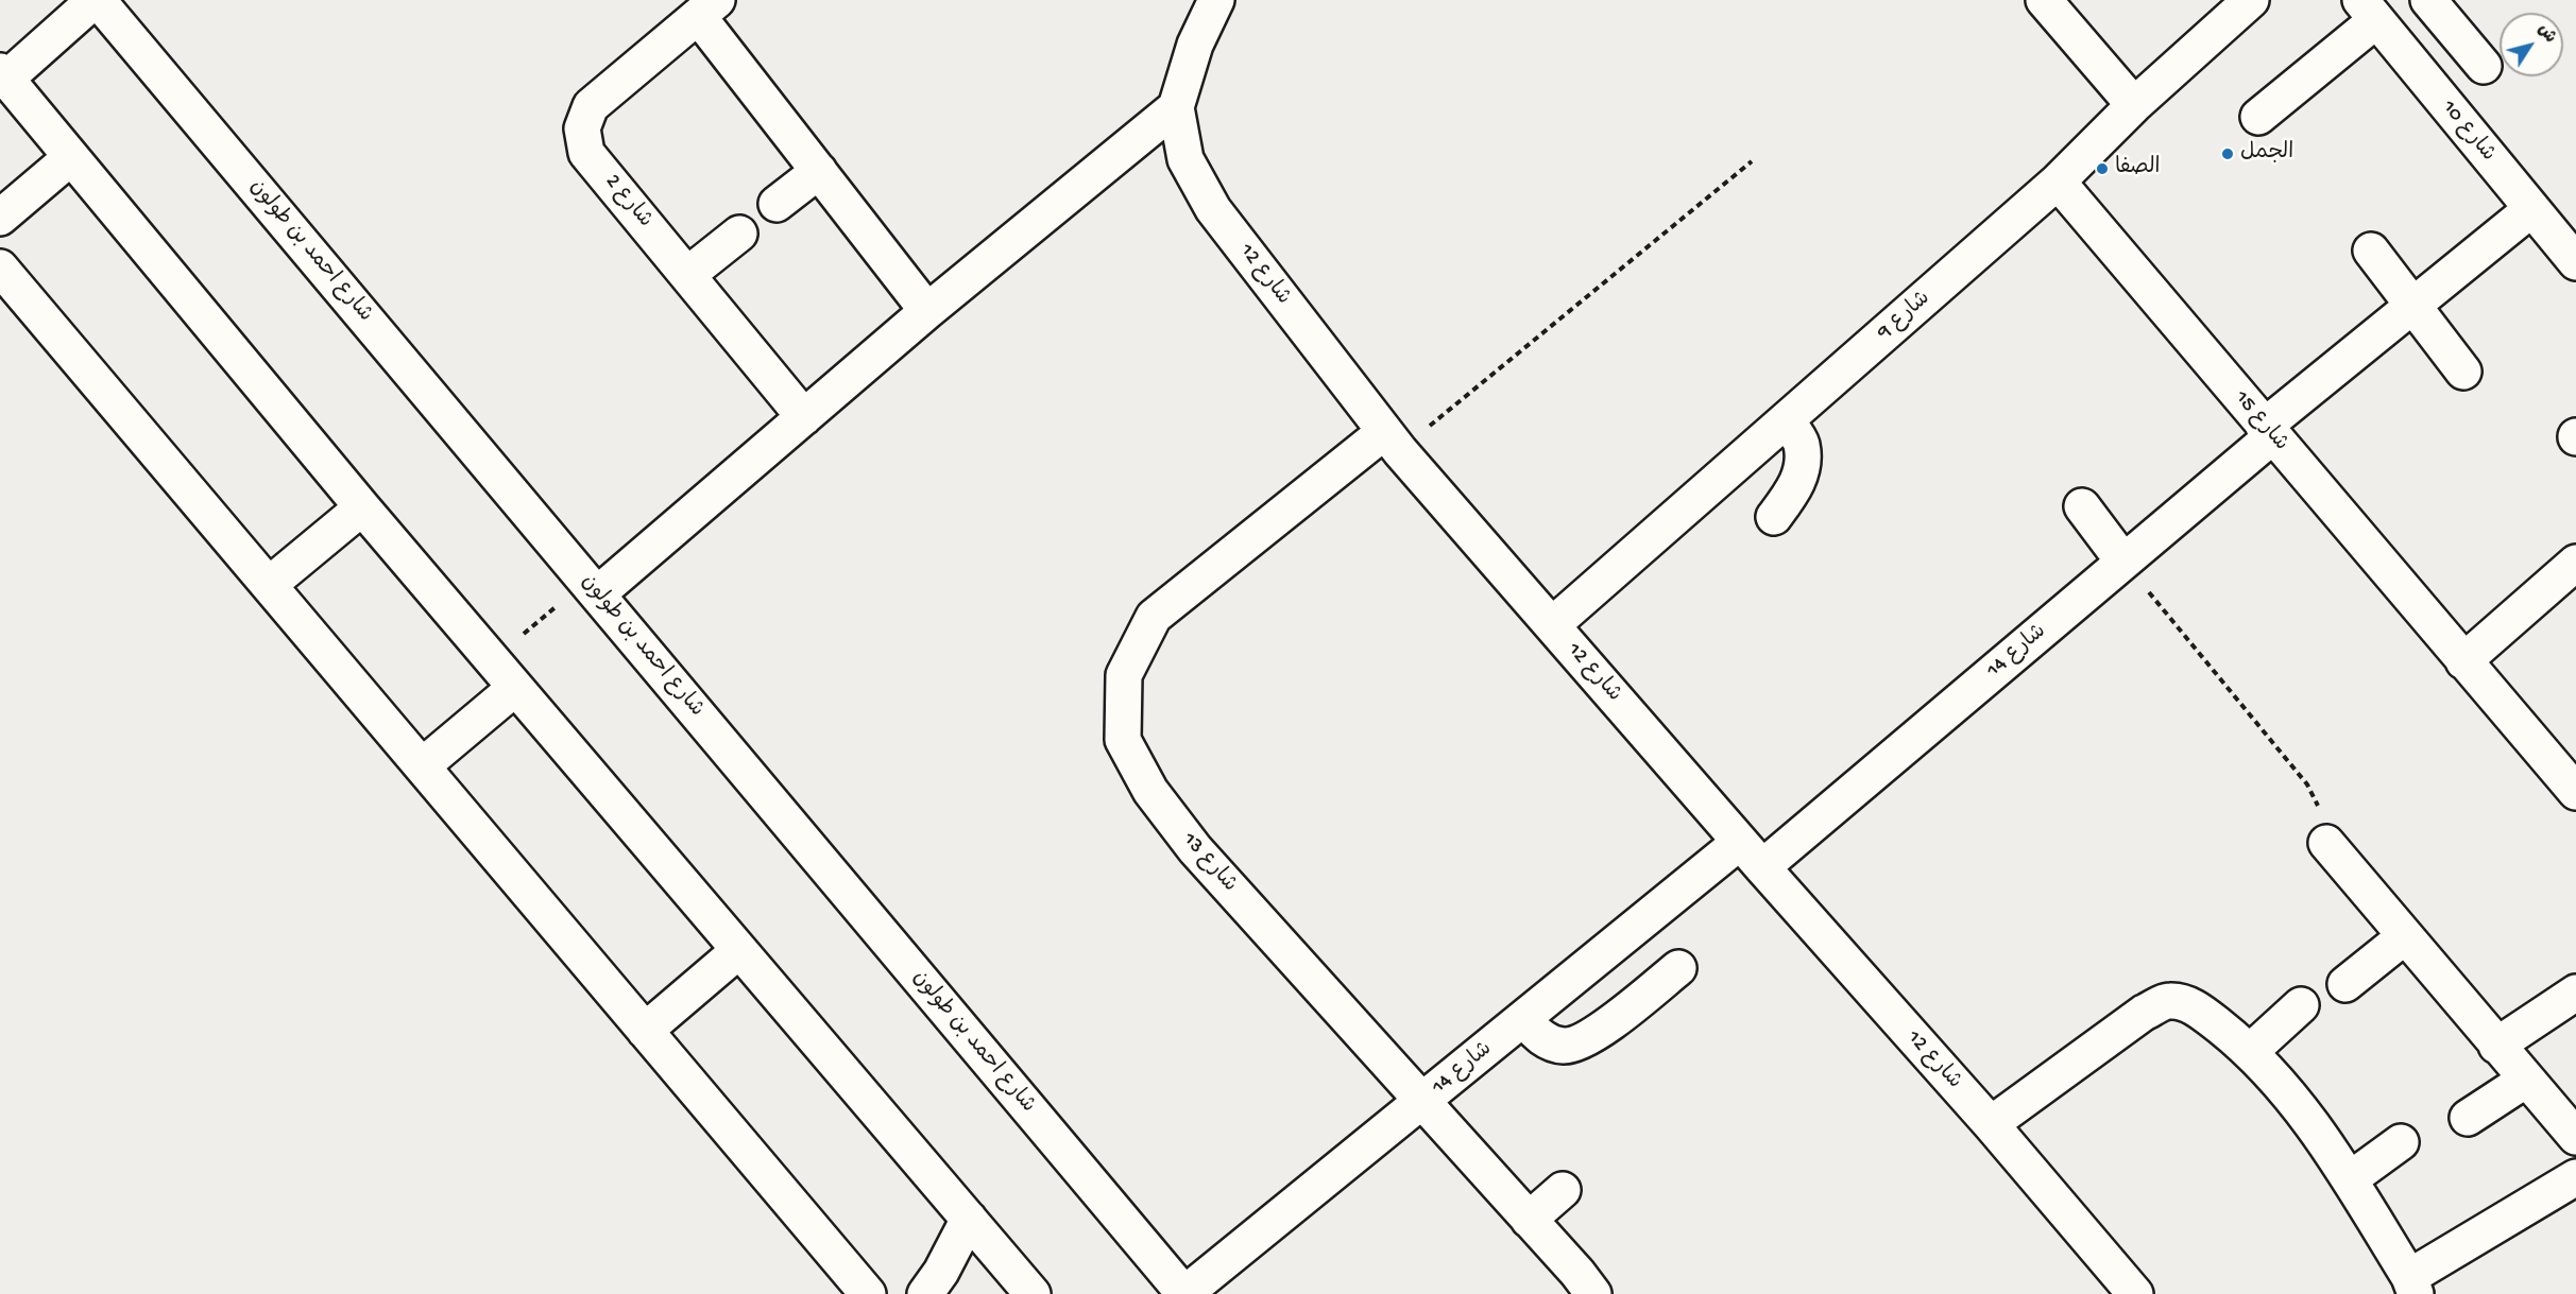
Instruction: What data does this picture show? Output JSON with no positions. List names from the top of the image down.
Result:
{
  "streets": {
    "street": [
      "شارع 10",
      "شارع 2",
      "شارع احمد بن طولون",
      "شارع 12",
      "شارع 9",
      "شارع 15",
      "شارع 14",
      "شارع 13"
    ]
  },
  "crossings": [
    ["شارع 10", "شارع 14"],
    ["شارع احمد بن طولون", "شارع 14"],
    ["شارع 12", "شارع 9"],
    ["شارع 12", "شارع 14"],
    ["شارع 12", "شارع 13"],
    ["شارع 9", "شارع 15"],
    ["شارع 15", "شارع 14"],
    ["شارع 14", "شارع 13"]
  ],
  "places": ["الجمل", "الصفا"],
  "north": "top right"
}
